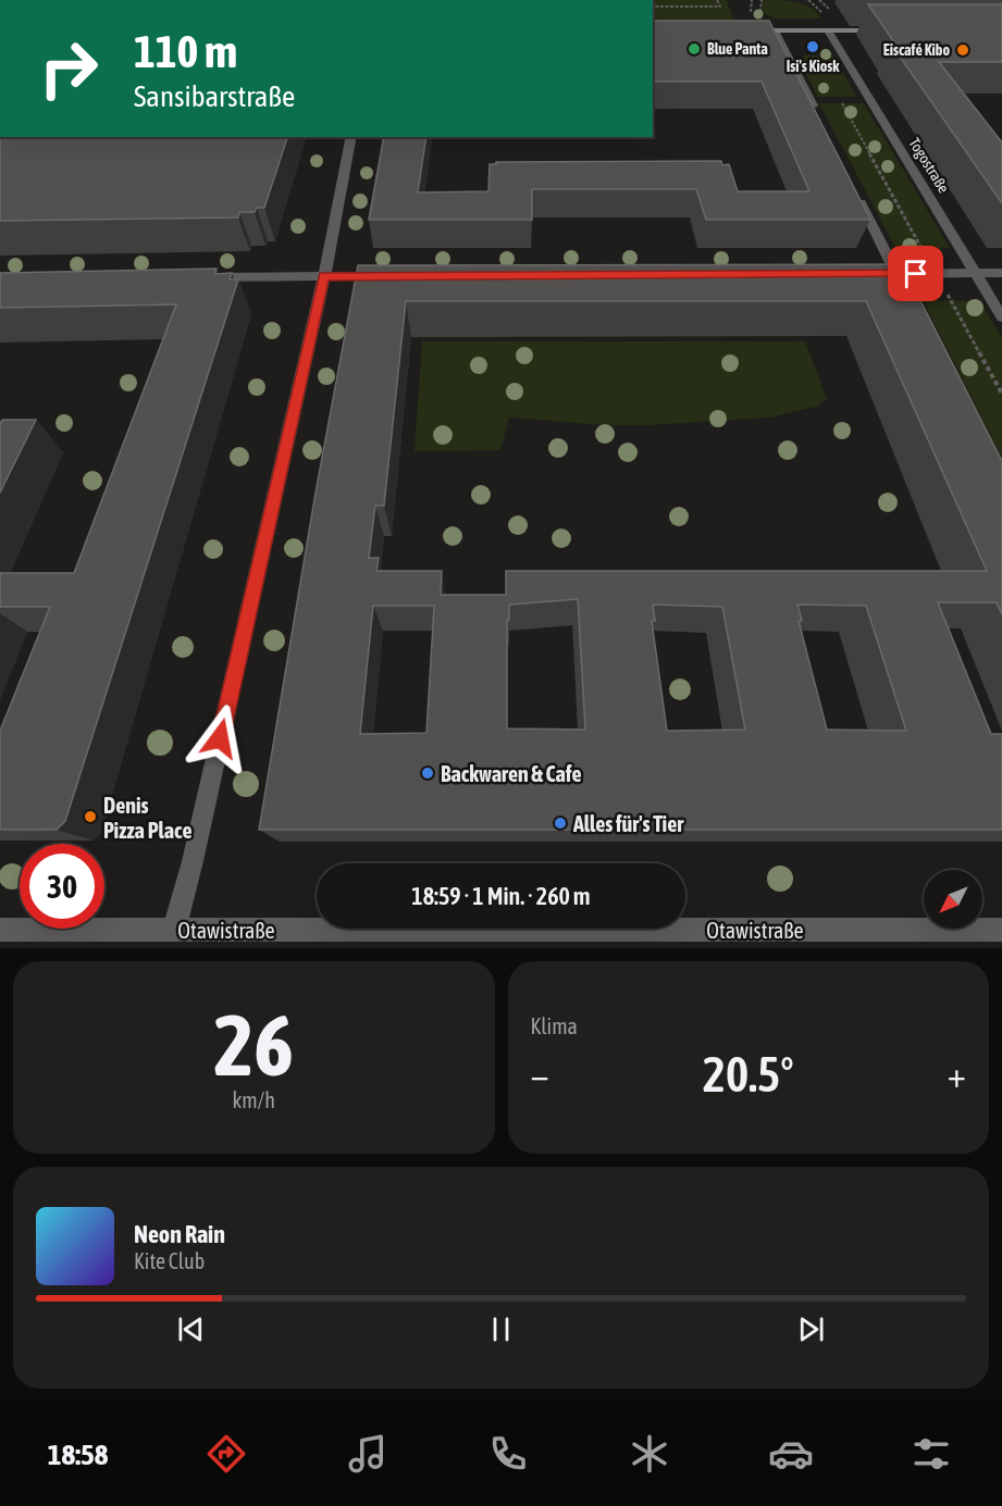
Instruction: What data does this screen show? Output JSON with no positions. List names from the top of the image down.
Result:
{
  "streets": {
    "street": ["Togostraße", "Otawistraße"]
  },
  "places": [
    "Isi's Kiosk",
    "Blue Panta",
    "Eiscafé Kibo",
    "Backwaren & Cafe",
    "Denis Pizza Place",
    "Alles für's Tier"
  ],
  "north": "bottom left",
  "page": {
    "turn": ["110 m", "Sansibarstraße"],
    "limit": "30",
    "trip": "18:59 · 1 Min. · 260 m",
    "tile": [
      ["26", "km/h"],
      "Klima"
    ],
    "heat": ["−", "20.5°", "+"],
    "song": ["Neon Rain", "Kite Club"],
    "tabs": "18:58"
  }
}
